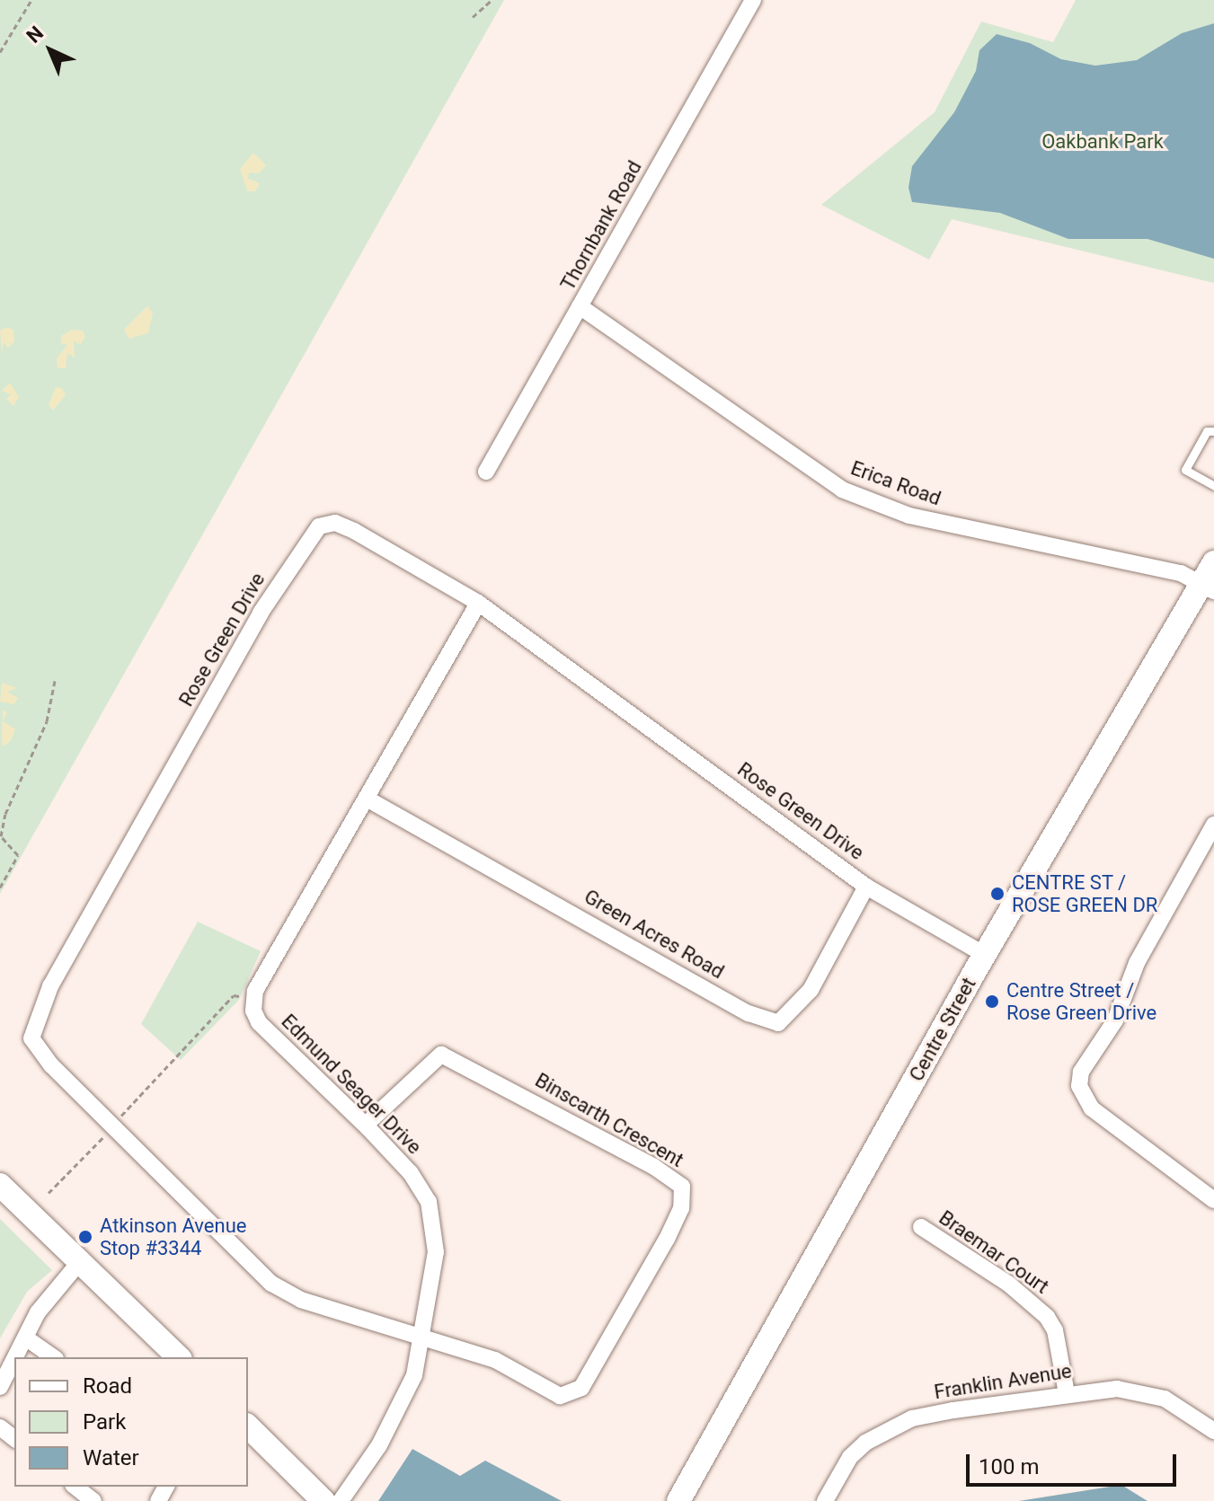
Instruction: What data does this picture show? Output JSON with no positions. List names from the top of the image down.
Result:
{
  "streets": {
    "main road": ["Centre Street"],
    "street": [
      "Thornbank Road",
      "Erica Road",
      "Rose Green Drive",
      "Green Acres Road",
      "Edmund Seager Drive",
      "Binscarth Crescent",
      "Braemar Court",
      "Franklin Avenue"
    ]
  },
  "crossings": [
    ["Thornbank Road", "Erica Road"],
    ["Erica Road", "Centre Street"],
    ["Rose Green Drive", "Green Acres Road"],
    ["Rose Green Drive", "Centre Street"],
    ["Rose Green Drive", "Edmund Seager Drive"],
    ["Rose Green Drive", "Binscarth Crescent"],
    ["Green Acres Road", "Edmund Seager Drive"],
    ["Edmund Seager Drive", "Binscarth Crescent"],
    ["Braemar Court", "Franklin Avenue"]
  ],
  "parks": ["Oakbank Park"],
  "places": ["CENTRE ST / ROSE GREEN DR", "Centre Street / Rose Green Drive", "Atkinson Avenue Stop #3344"],
  "legend": ["Road", "Park", "Water"],
  "scale_bar": "100 m",
  "north": "top left"
}
